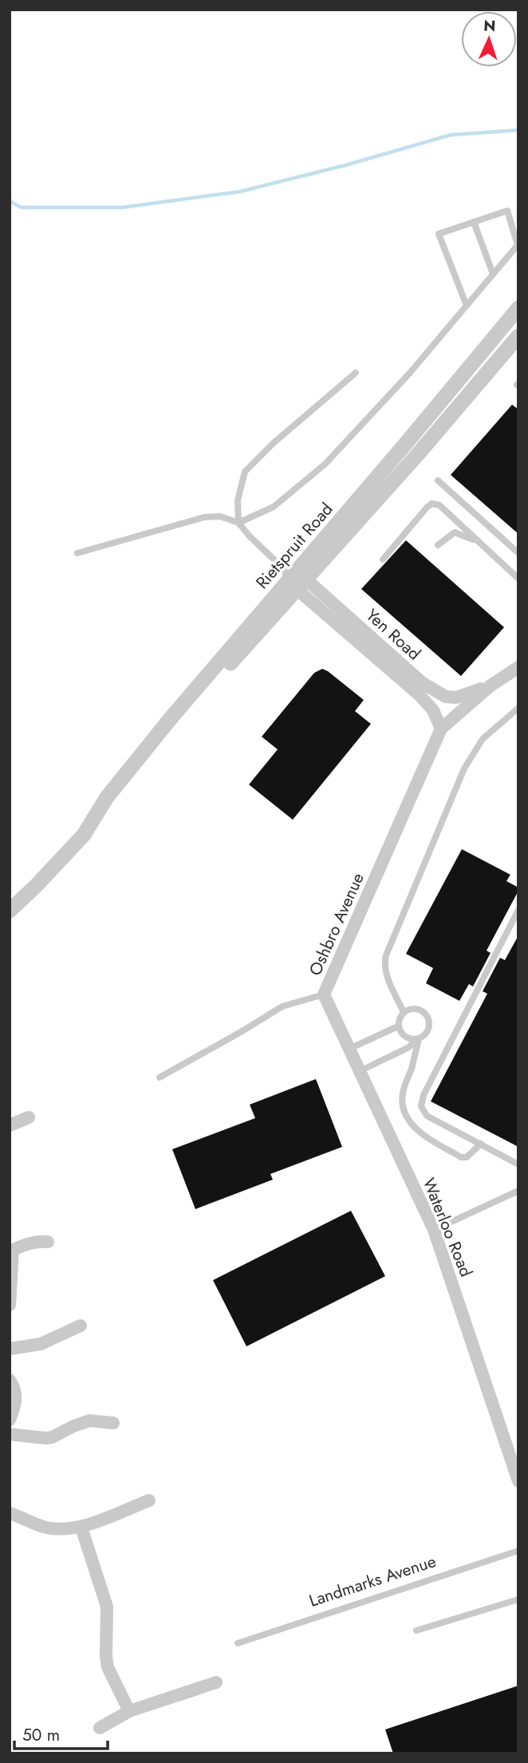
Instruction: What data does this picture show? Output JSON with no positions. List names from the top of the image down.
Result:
{
  "streets": {
    "street": [
      "Rietspruit Road",
      "Yen Road",
      "Oshbro Avenue",
      "Waterloo Road"
    ],
    "lane": ["Landmarks Avenue"]
  },
  "crossings": [
    ["Rietspruit Road", "Yen Road"],
    ["Yen Road", "Oshbro Avenue"],
    ["Oshbro Avenue", "Waterloo Road"]
  ],
  "scale_bar": "50 m",
  "north": "top"
}
